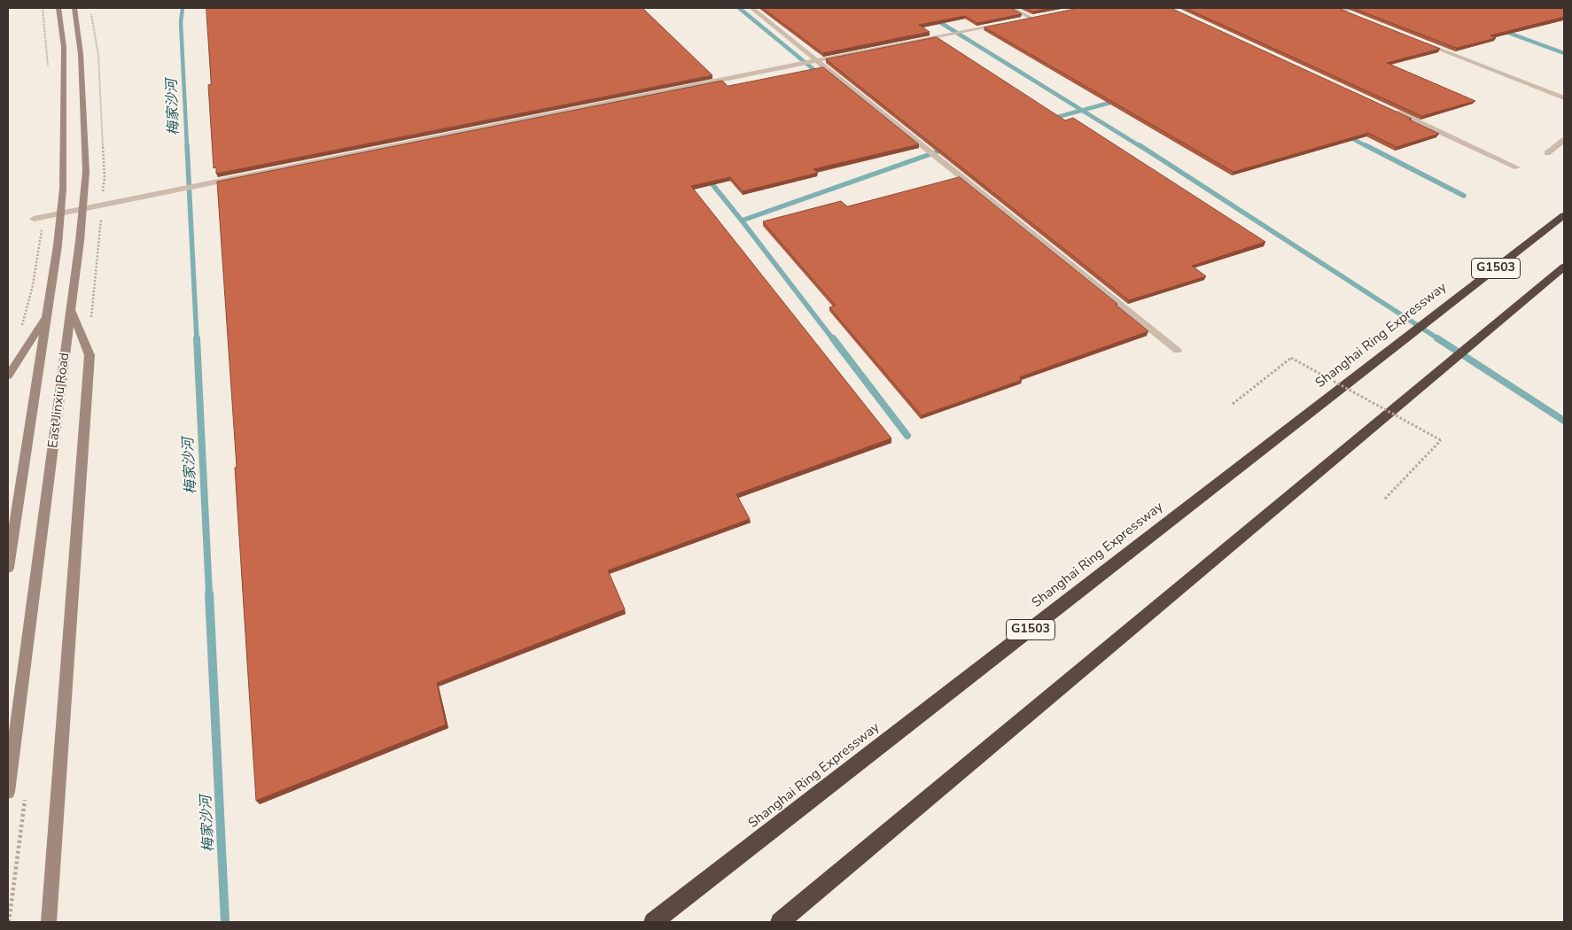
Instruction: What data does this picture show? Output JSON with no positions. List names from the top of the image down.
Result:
{
  "streets": {
    "highway": ["G1503", "Shanghai Ring Expressway"],
    "main road": ["East Jinxiu Road"]
  },
  "water": ["梅家沙河"]
}
